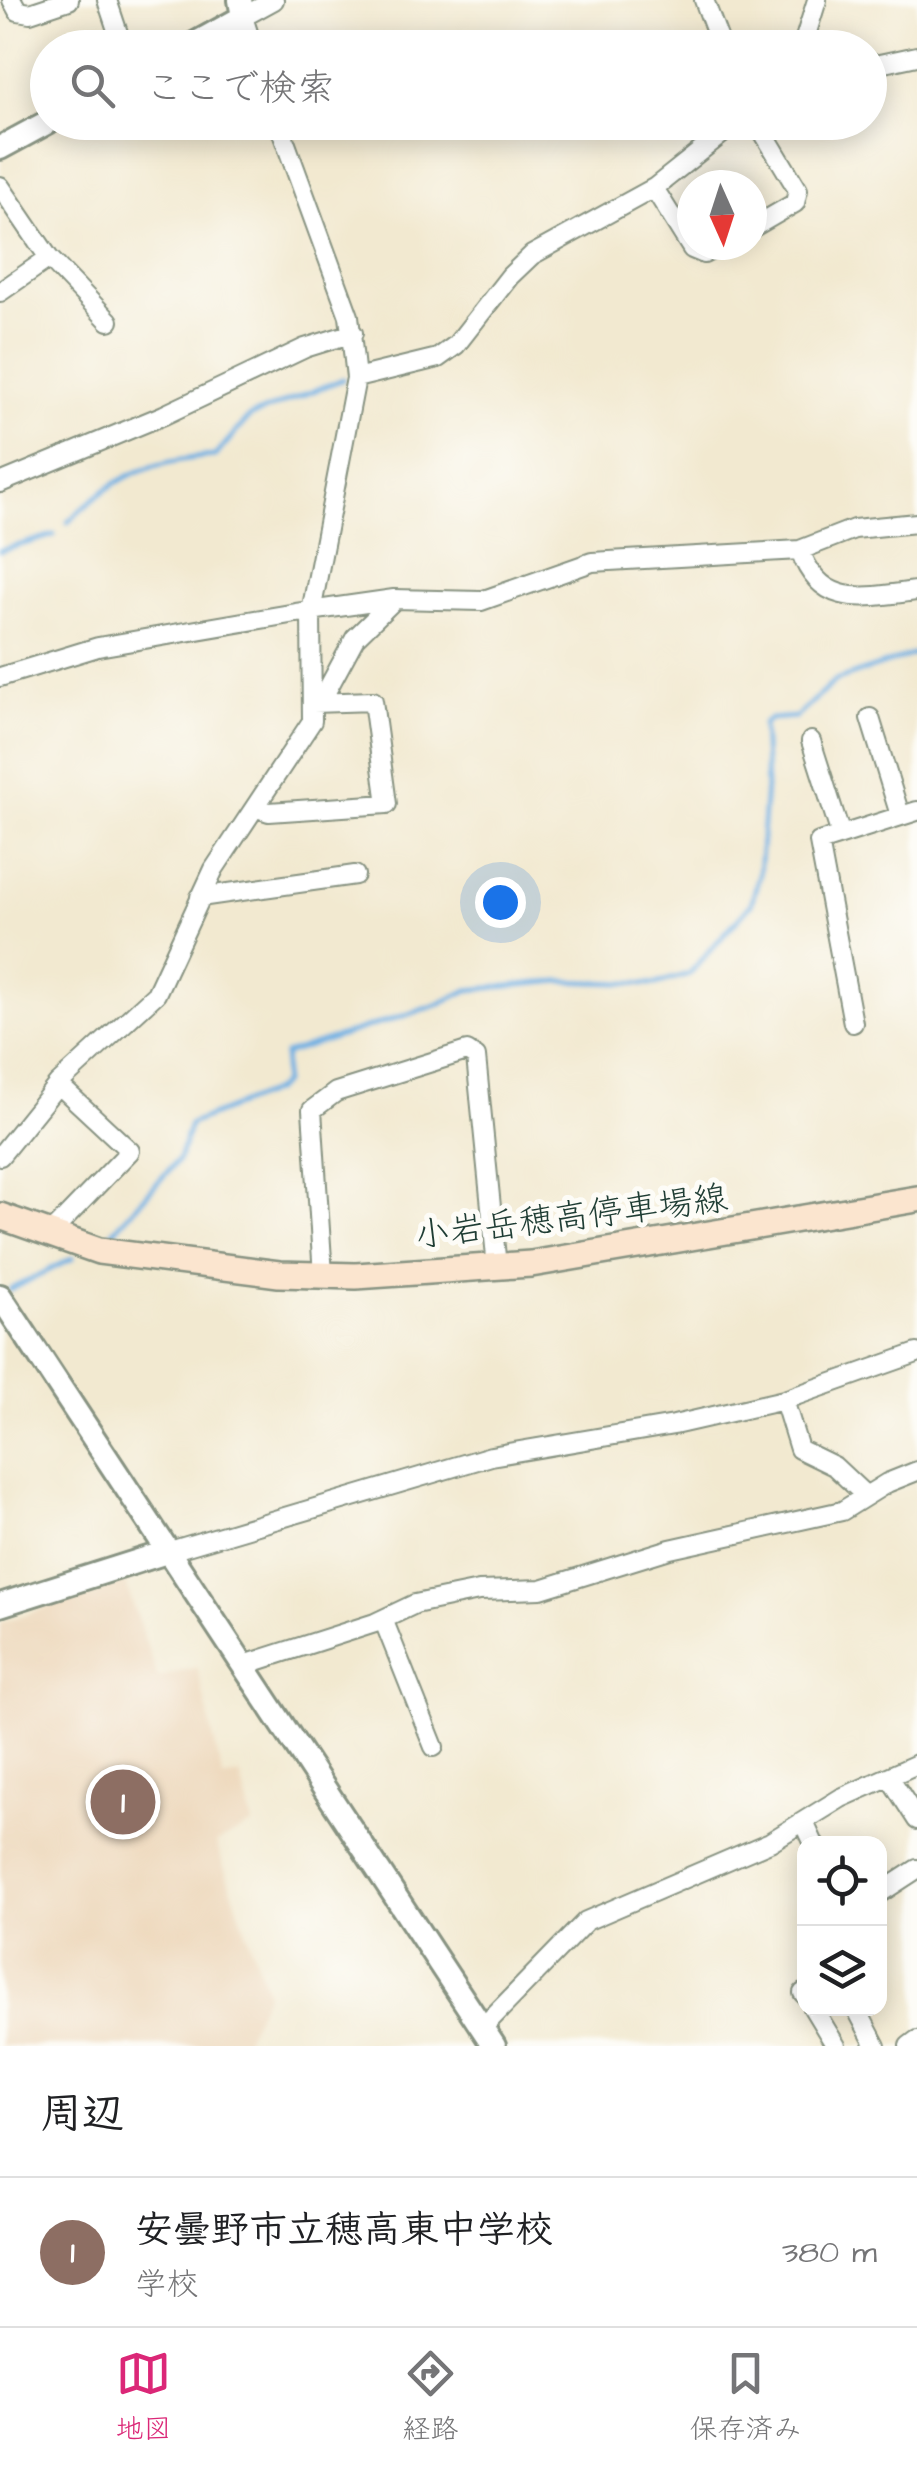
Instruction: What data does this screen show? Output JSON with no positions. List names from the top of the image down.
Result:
{
  "streets": {
    "main road": ["小岩岳穂高停車場線"]
  },
  "north": "bottom",
  "page": {
    "search": "ここで検索",
    "pins": "1",
    "heading": "周辺",
    "list": [
      {
        "mark": "1",
        "name": "安曇野市立穂高東中学校",
        "note": "学校",
        "value": "380 m"
      }
    ],
    "nav": ["地図", "経路", "保存済み"]
  }
}
